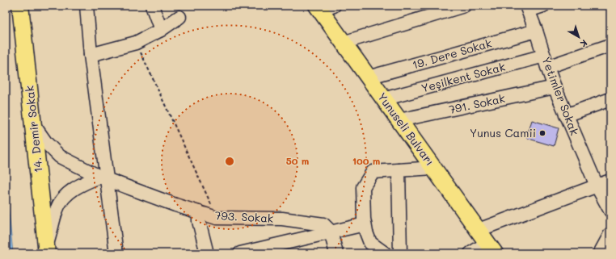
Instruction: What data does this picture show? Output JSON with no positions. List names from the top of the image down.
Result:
{
  "streets": {
    "main road": ["14. Demir Sokak", "Yunuseli Bulvarı"],
    "street": [
      "19. Dere Sokak",
      "Yeşilkent Sokak",
      "Yetimler Sokak",
      "791. Sokak",
      "793. Sokak"
    ]
  },
  "crossings": [
    ["19. Dere Sokak", "Yetimler Sokak"],
    ["19. Dere Sokak", "Yunuseli Bulvarı"],
    ["Yeşilkent Sokak", "Yetimler Sokak"],
    ["Yeşilkent Sokak", "Yunuseli Bulvarı"],
    ["Yetimler Sokak", "791. Sokak"],
    ["791. Sokak", "Yunuseli Bulvarı"],
    ["14. Demir Sokak", "793. Sokak"]
  ],
  "places": ["Yunus Camii"],
  "north": "bottom right",
  "rings": ["50 m", "100 m"]
}
